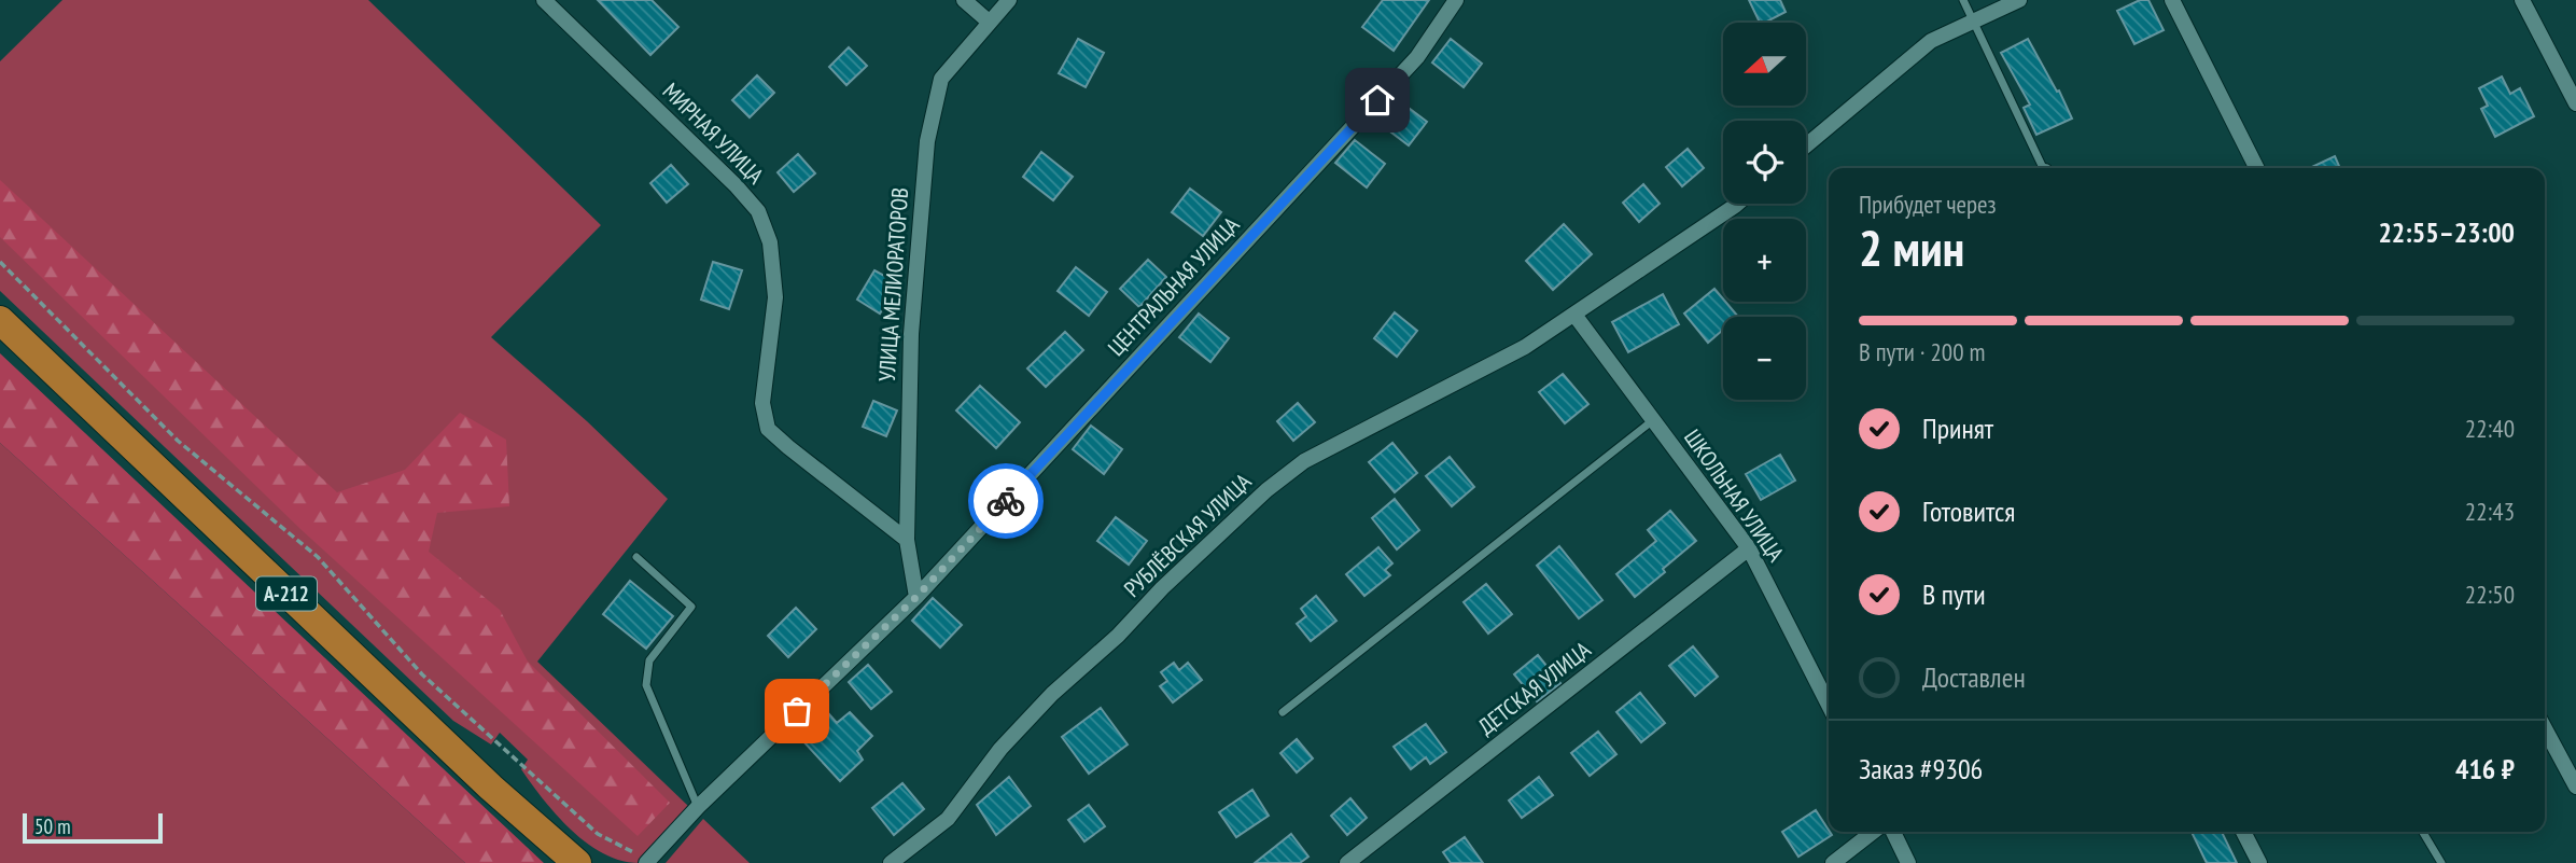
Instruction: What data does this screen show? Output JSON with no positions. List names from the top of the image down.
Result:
{
  "streets": {
    "highway": ["А-212"],
    "street": [
      "МИРНАЯ УЛИЦА",
      "УЛИЦА МЕЛИОРАТОРОВ",
      "ЦЕНТРАЛЬНАЯ УЛИЦА",
      "ШКОЛЬНАЯ УЛИЦА",
      "РУБЛЁВСКАЯ УЛИЦА",
      "ДЕТСКАЯ УЛИЦА"
    ]
  },
  "crossings": [
    ["МИРНАЯ УЛИЦА", "УЛИЦА МЕЛИОРАТОРОВ"],
    ["УЛИЦА МЕЛИОРАТОРОВ", "ЦЕНТРАЛЬНАЯ УЛИЦА"],
    ["ШКОЛЬНАЯ УЛИЦА", "РУБЛЁВСКАЯ УЛИЦА"],
    ["ШКОЛЬНАЯ УЛИЦА", "ДЕТСКАЯ УЛИЦА"]
  ],
  "scale_bar": "50 m",
  "north": "left",
  "page": {
    "map_buttons": ["+", "−"],
    "heading": ["2 мин", "Прибудет через", "22:55–23:00"],
    "panel": ["Заказ #9306", "416 ₽"],
    "bar": "В пути · 200 m",
    "list": [
      ["Принят", "22:40"],
      ["Готовится", "22:43"],
      ["В пути", "22:50"],
      "Доставлен"
    ],
    "scale": "50 m"
  }
}
